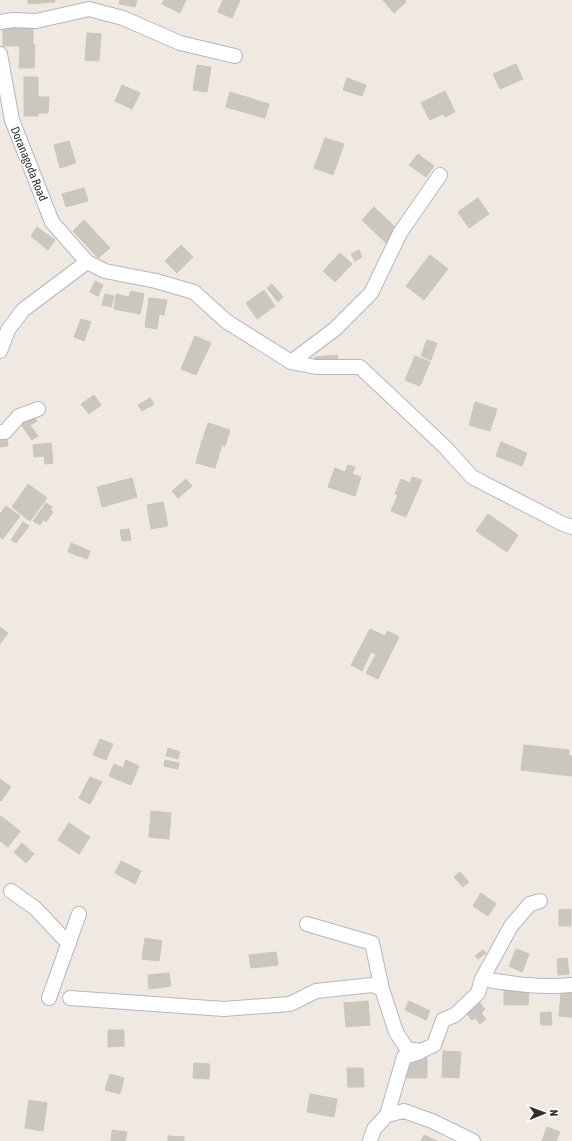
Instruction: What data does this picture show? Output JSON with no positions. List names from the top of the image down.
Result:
{
  "streets": {
    "street": ["Doranagoda Road"]
  },
  "north": "right"
}
